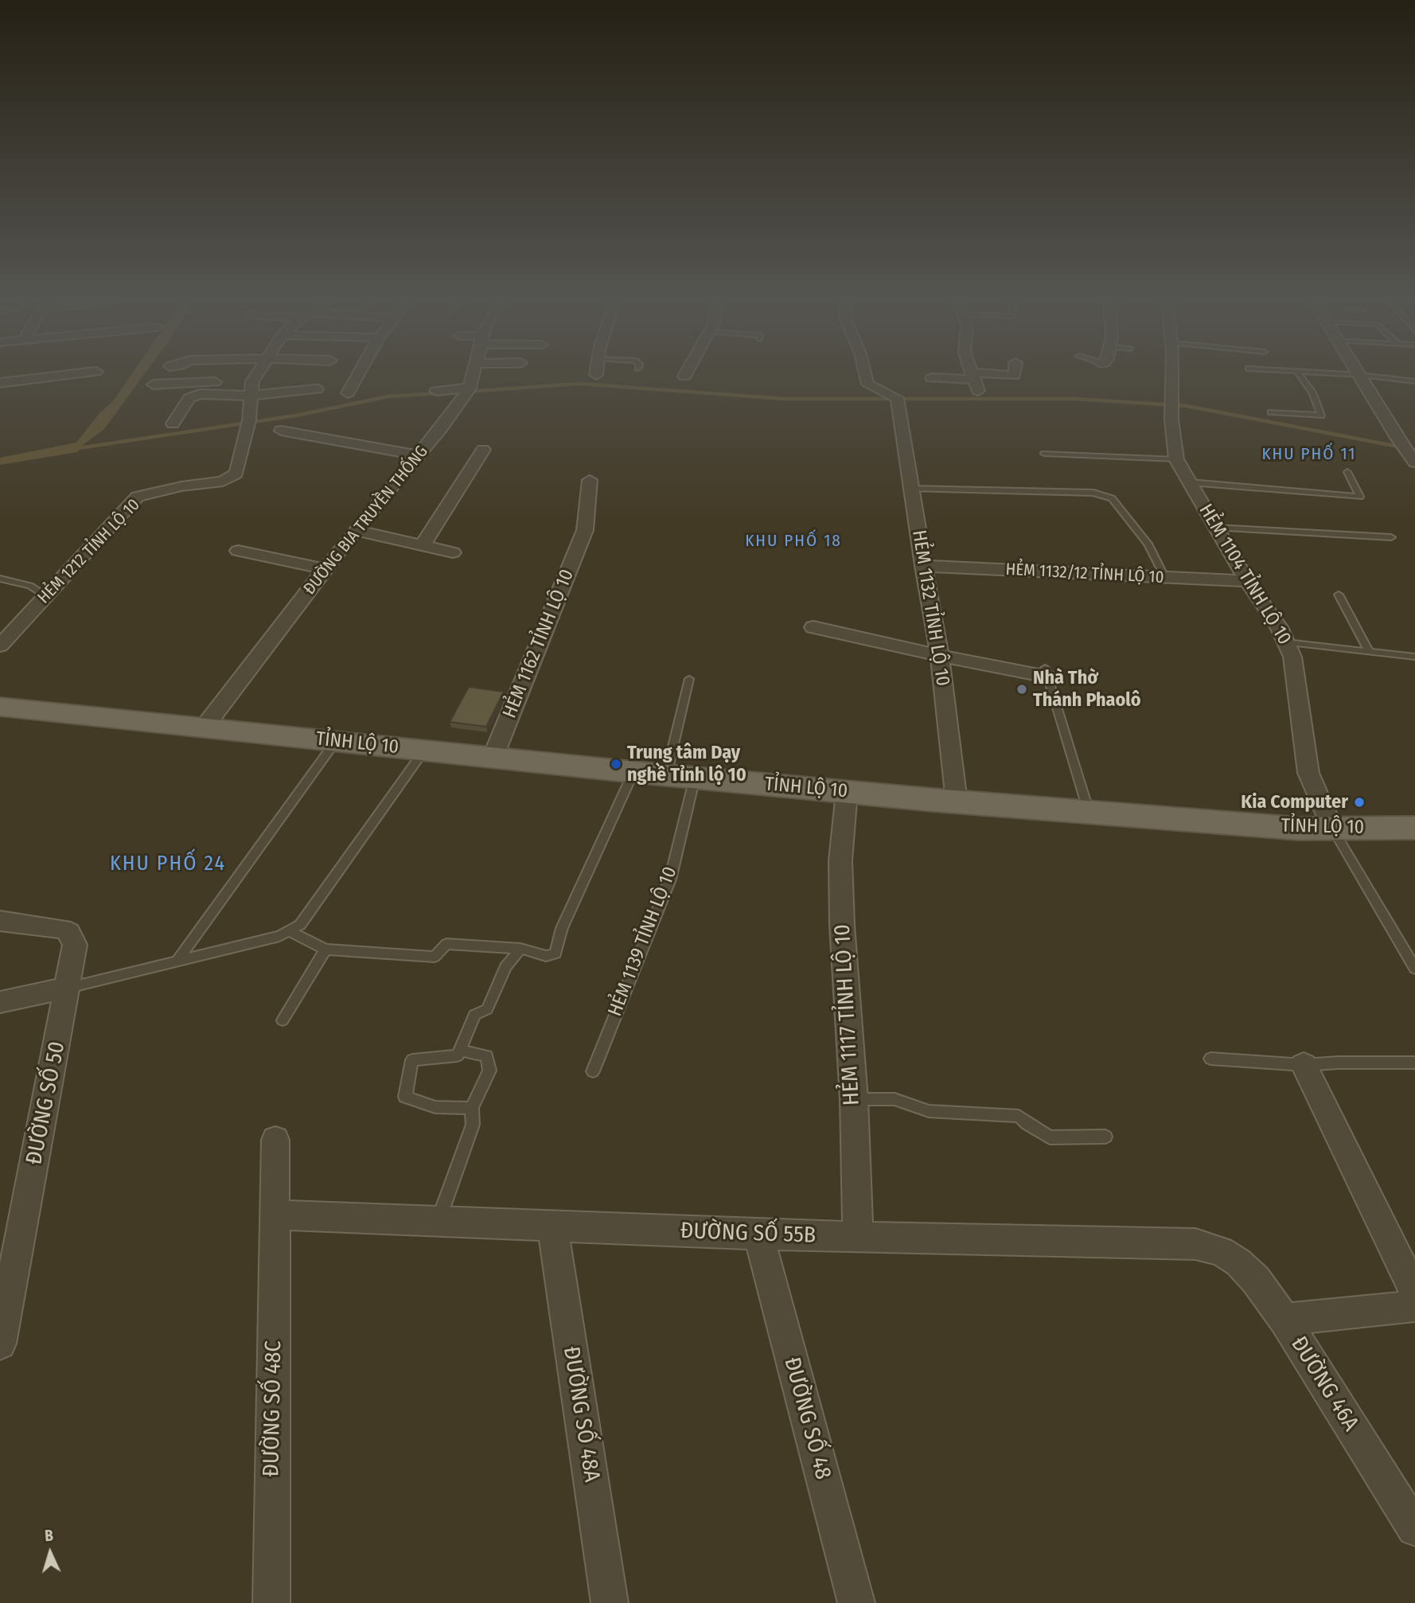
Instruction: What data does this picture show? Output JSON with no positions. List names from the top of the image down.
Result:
{
  "streets": {
    "main road": ["TỈNH LỘ 10"],
    "street": [
      "ĐƯỜNG BIA TRUYỀN THỐNG",
      "HẺM 1212 TỈNH LỘ 10",
      "HẺM 1132/12 TỈNH LỘ 10",
      "HẺM 1104 TỈNH LỘ 10",
      "HẺM 1132 TỈNH LỘ 10",
      "HẺM 1162 TỈNH LỘ 10",
      "HẺM 1117 TỈNH LỘ 10",
      "ĐƯỜNG SỐ 50",
      "ĐƯỜNG SỐ 55B",
      "ĐƯỜNG 46A",
      "ĐƯỜNG SỐ 48C",
      "ĐƯỜNG SỐ 48A",
      "ĐƯỜNG SỐ 48"
    ],
    "lane": ["HẺM 1139 TỈNH LỘ 10"]
  },
  "crossings": [
    ["ĐƯỜNG BIA TRUYỀN THỐNG", "TỈNH LỘ 10"],
    ["HẺM 1132/12 TỈNH LỘ 10", "HẺM 1104 TỈNH LỘ 10"],
    ["HẺM 1132/12 TỈNH LỘ 10", "HẺM 1132 TỈNH LỘ 10"],
    ["HẺM 1104 TỈNH LỘ 10", "TỈNH LỘ 10"],
    ["HẺM 1132 TỈNH LỘ 10", "TỈNH LỘ 10"],
    ["HẺM 1162 TỈNH LỘ 10", "TỈNH LỘ 10"],
    ["TỈNH LỘ 10", "HẺM 1139 TỈNH LỘ 10"],
    ["TỈNH LỘ 10", "HẺM 1117 TỈNH LỘ 10"],
    ["HẺM 1117 TỈNH LỘ 10", "ĐƯỜNG SỐ 55B"],
    ["ĐƯỜNG SỐ 55B", "ĐƯỜNG 46A"],
    ["ĐƯỜNG SỐ 55B", "ĐƯỜNG SỐ 48C"],
    ["ĐƯỜNG SỐ 55B", "ĐƯỜNG SỐ 48A"],
    ["ĐƯỜNG SỐ 55B", "ĐƯỜNG SỐ 48"]
  ],
  "districts": ["KHU PHỐ 11", "KHU PHỐ 18", "KHU PHỐ 24"],
  "places": ["Nhà Thờ Thánh Phaolô", "Trung tâm Dạy nghề Tỉnh lộ 10", "Kia Computer"],
  "north": "top"
}
